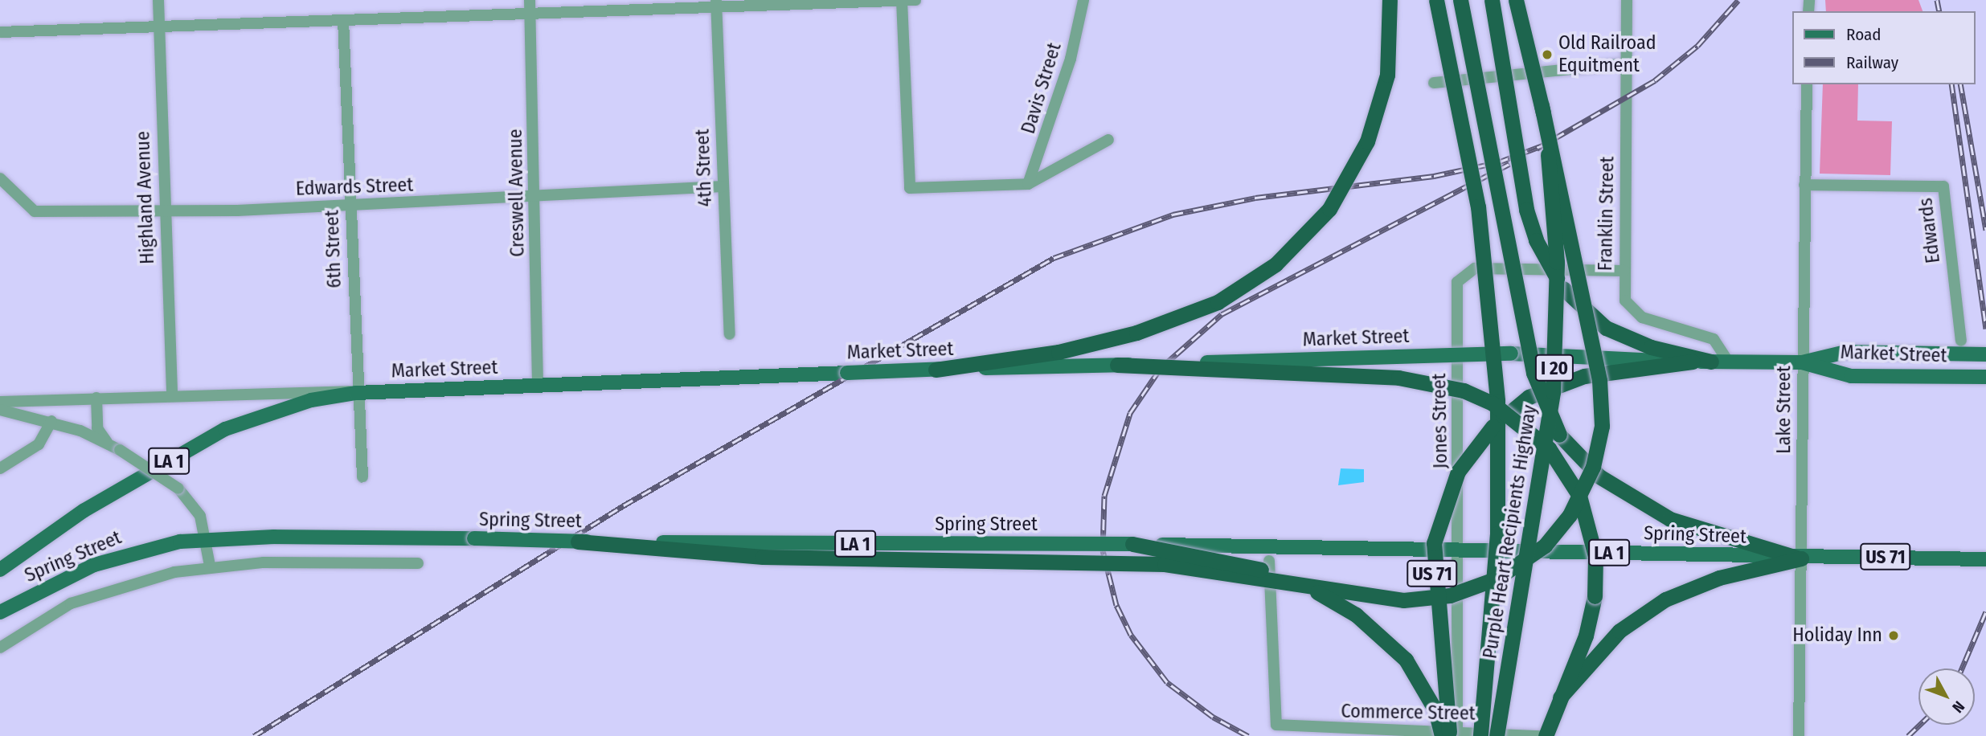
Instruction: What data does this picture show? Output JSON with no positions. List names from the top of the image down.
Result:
{
  "streets": {
    "highway": ["I 20", "Purple Heart Recipients Highway", "US 71"],
    "main road": ["Market Street", "LA 1", "Spring Street"],
    "street": [
      "Davis Street",
      "4th Street",
      "Edwards Street",
      "Creswell Avenue",
      "Highland Avenue",
      "Franklin Street",
      "Edwards",
      "6th Street",
      "Lake Street",
      "Jones Street",
      "Commerce Street"
    ]
  },
  "crossings": [
    ["4th Street", "Edwards Street"],
    ["Edwards Street", "Creswell Avenue"],
    ["Edwards Street", "Highland Avenue"],
    ["Edwards Street", "6th Street"],
    ["Creswell Avenue", "Market Street"],
    ["Highland Avenue", "Market Street"],
    ["Franklin Street", "Market Street"],
    ["Franklin Street", "Jones Street"],
    ["Edwards", "Lake Street"],
    ["6th Street", "Market Street"],
    ["6th Street", "Spring Street"],
    ["Market Street", "Lake Street"],
    ["Market Street", "Spring Street"],
    ["Market Street", "US 71"],
    ["Lake Street", "Spring Street"],
    ["Lake Street", "US 71"],
    ["Jones Street", "Spring Street"],
    ["Jones Street", "US 71"],
    ["Jones Street", "Commerce Street"],
    ["Spring Street", "US 71"],
    ["US 71", "Commerce Street"]
  ],
  "places": ["Old Railroad Equitment", "Holiday Inn"],
  "legend": ["Road", "Railway"],
  "north": "bottom right"
}
